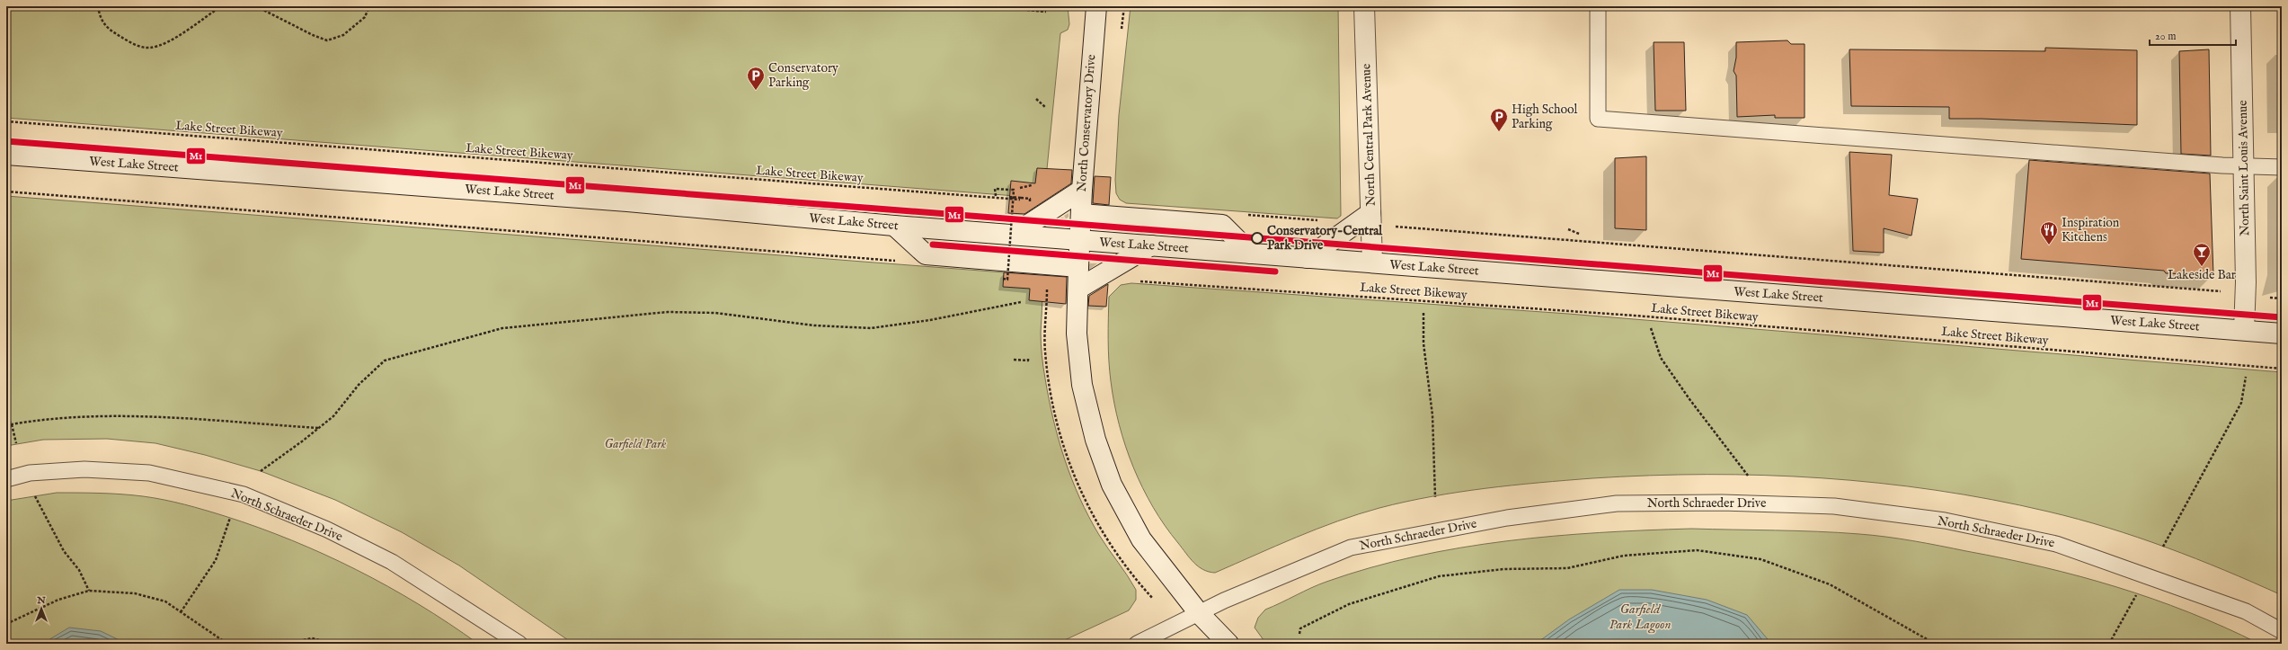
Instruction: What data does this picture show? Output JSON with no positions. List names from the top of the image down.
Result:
{
  "streets": {
    "main road": [
      "North Conservatory Drive",
      "North Central Park Avenue",
      "West Lake Street",
      "North Saint Louis Avenue"
    ],
    "lane": ["North Schraeder Drive"],
    "path": ["Lake Street Bikeway"]
  },
  "crossings": [
    ["North Conservatory Drive", "West Lake Street"],
    ["North Conservatory Drive", "North Schraeder Drive"],
    ["North Central Park Avenue", "West Lake Street"],
    ["West Lake Street", "North Saint Louis Avenue"]
  ],
  "water": ["Garfield Park Lagoon"],
  "parks": ["Garfield Park"],
  "places": {
    "parking": ["Conservatory Parking", "High School Parking"],
    "other": ["Conservatory-Central Park Drive"],
    "restaurant": ["Inspiration Kitchens"],
    "bar": ["Lakeside Bar"]
  },
  "lines": ["transit line M1"],
  "scale_bar": "20 m",
  "north": "top"
}
